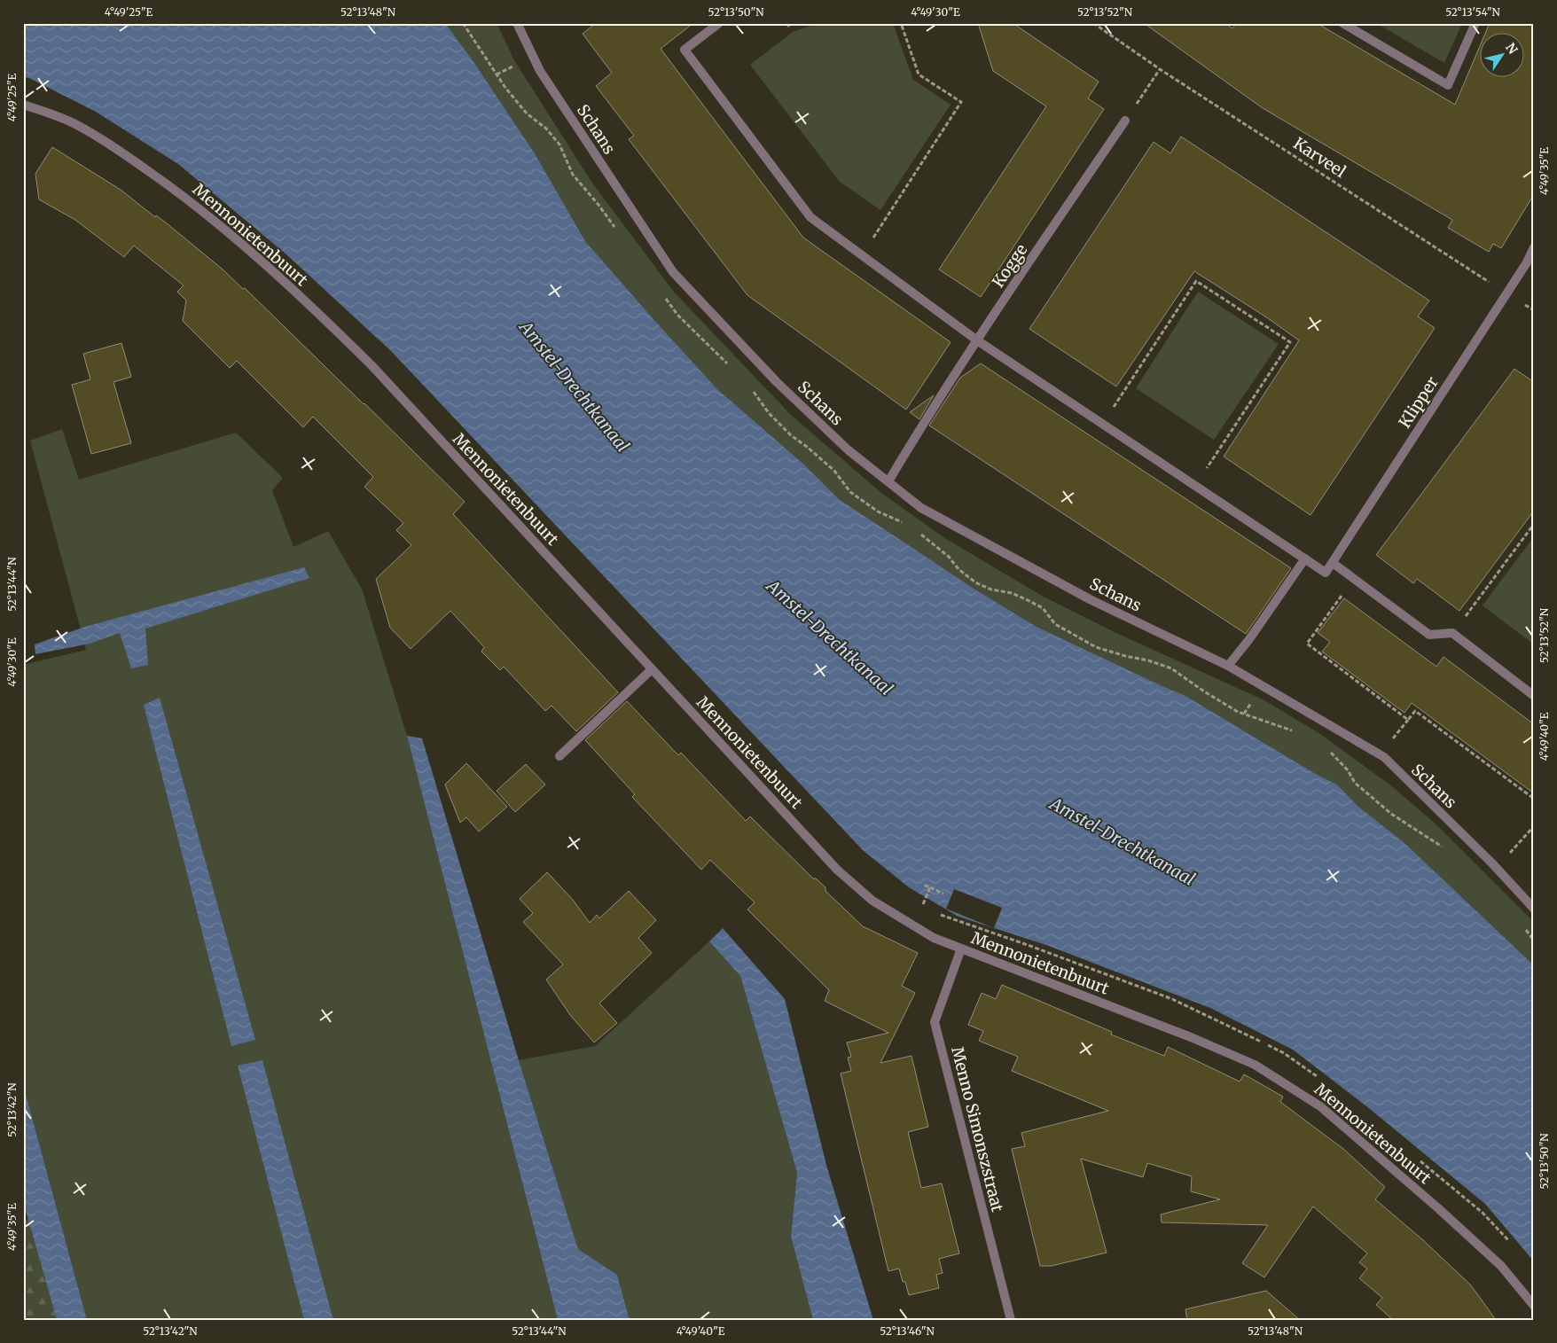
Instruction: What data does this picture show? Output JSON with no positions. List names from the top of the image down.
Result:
{
  "streets": {
    "street": [
      "Schans",
      "Mennonietenbuurt",
      "Kogge",
      "Klipper",
      "Menno Simonszstraat"
    ],
    "path": ["Karveel"]
  },
  "crossings": [
    ["Schans", "Kogge"],
    ["Karveel", "Klipper"],
    ["Mennonietenbuurt", "Menno Simonszstraat"]
  ],
  "water": ["Amstel-Drechtkanaal"],
  "north": "top right",
  "coordinates": [
    "4°49'25\"E",
    "52°13'48\"N",
    "52°13'50\"N",
    "4°49'30\"E",
    "52°13'52\"N",
    "52°13'54\"N",
    "4°49'35\"E",
    "52°13'44\"N",
    "4°49'40\"E",
    "52°13'42\"N",
    "52°13'46\"N"
  ]
}
